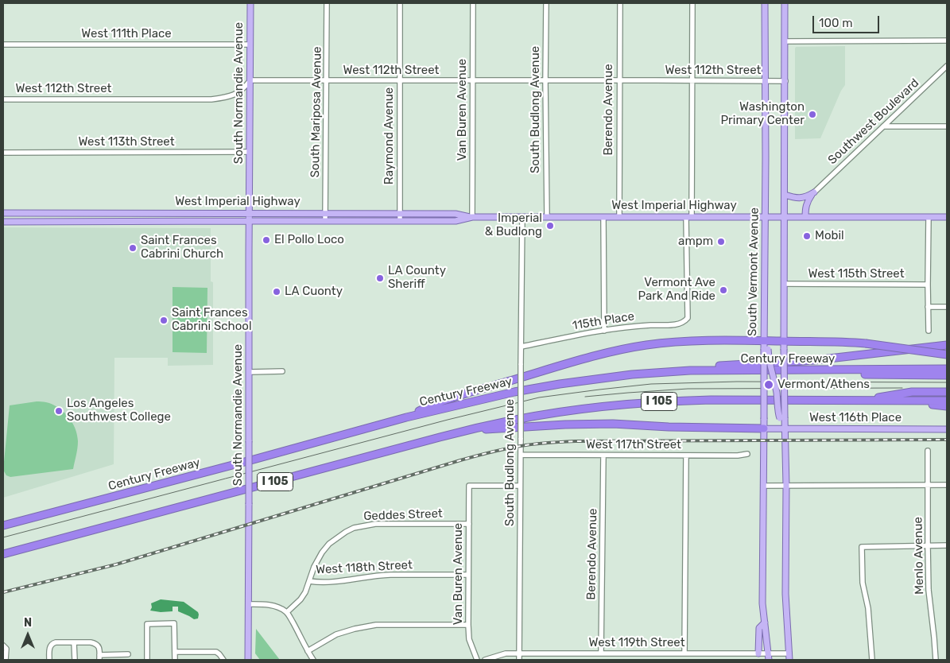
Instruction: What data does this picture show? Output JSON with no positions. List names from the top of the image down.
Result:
{
  "streets": {
    "highway": ["Century Freeway", "I 105"],
    "main road": [
      "South Normandie Avenue",
      "West Imperial Highway",
      "South Vermont Avenue",
      "West 116th Place"
    ],
    "street": [
      "West 111th Place",
      "West 112th Street",
      "Van Buren Avenue",
      "South Budlong Avenue",
      "Berendo Avenue",
      "South Mariposa Avenue",
      "Southwest Boulevard",
      "Raymond Avenue",
      "West 113th Street",
      "West 115th Street",
      "115th Place",
      "West 117th Street",
      "Geddes Street",
      "Menlo Avenue",
      "West 118th Street",
      "West 119th Street"
    ]
  },
  "crossings": [
    ["West 111th Place", "South Normandie Avenue"],
    ["West 112th Street", "South Normandie Avenue"],
    ["West 112th Street", "Van Buren Avenue"],
    ["West 112th Street", "South Budlong Avenue"],
    ["West 112th Street", "Berendo Avenue"],
    ["West 112th Street", "South Mariposa Avenue"],
    ["West 112th Street", "Raymond Avenue"],
    ["West 112th Street", "South Vermont Avenue"],
    ["South Normandie Avenue", "West 113th Street"],
    ["South Normandie Avenue", "West Imperial Highway"],
    ["Van Buren Avenue", "South Budlong Avenue"],
    ["Van Buren Avenue", "West Imperial Highway"],
    ["Van Buren Avenue", "Geddes Street"],
    ["Van Buren Avenue", "West 118th Street"],
    ["South Budlong Avenue", "West Imperial Highway"],
    ["South Budlong Avenue", "115th Place"],
    ["South Budlong Avenue", "West 117th Street"],
    ["South Budlong Avenue", "West 119th Street"],
    ["Berendo Avenue", "West Imperial Highway"],
    ["Berendo Avenue", "West 117th Street"],
    ["Berendo Avenue", "West 119th Street"],
    ["South Mariposa Avenue", "West Imperial Highway"],
    ["Raymond Avenue", "West Imperial Highway"],
    ["West Imperial Highway", "South Vermont Avenue"],
    ["West Imperial Highway", "115th Place"],
    ["South Vermont Avenue", "West 116th Place"],
    ["South Vermont Avenue", "West 119th Street"],
    ["Geddes Street", "West 118th Street"]
  ],
  "places": [
    "Washington Primary Center",
    "Imperial & Budlong",
    "Mobil",
    "El Pollo Loco",
    "ampm",
    "Saint Frances Cabrini Church",
    "LA County Sheriff",
    "Vermont Ave Park And Ride",
    "LA Cuonty",
    "Saint Frances Cabrini School",
    "Vermont/Athens",
    "Los Angeles Southwest College"
  ],
  "scale_bar": "100 m",
  "north": "top"
}
